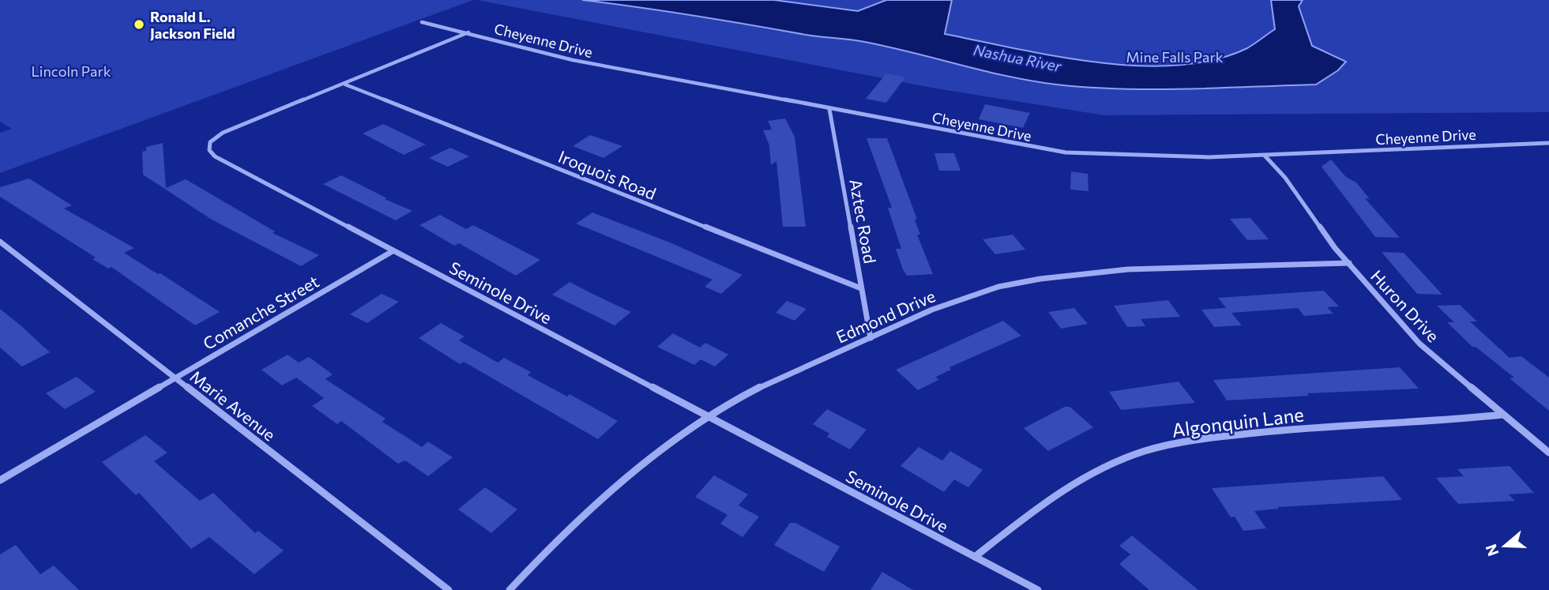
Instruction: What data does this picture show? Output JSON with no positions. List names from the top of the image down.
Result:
{
  "streets": {
    "street": [
      "Cheyenne Drive",
      "Iroquois Road",
      "Aztec Road",
      "Seminole Drive",
      "Huron Drive",
      "Comanche Street",
      "Edmond Drive",
      "Marie Avenue",
      "Algonquin Lane"
    ]
  },
  "crossings": [
    ["Cheyenne Drive", "Aztec Road"],
    ["Cheyenne Drive", "Seminole Drive"],
    ["Cheyenne Drive", "Huron Drive"],
    ["Iroquois Road", "Aztec Road"],
    ["Iroquois Road", "Seminole Drive"],
    ["Aztec Road", "Edmond Drive"],
    ["Seminole Drive", "Comanche Street"],
    ["Seminole Drive", "Edmond Drive"],
    ["Seminole Drive", "Algonquin Lane"],
    ["Huron Drive", "Edmond Drive"],
    ["Huron Drive", "Algonquin Lane"],
    ["Comanche Street", "Marie Avenue"]
  ],
  "water": ["Nashua River"],
  "parks": ["Mine Falls Park", "Lincoln Park"],
  "places": ["Ronald L. Jackson Field"],
  "north": "left"
}
